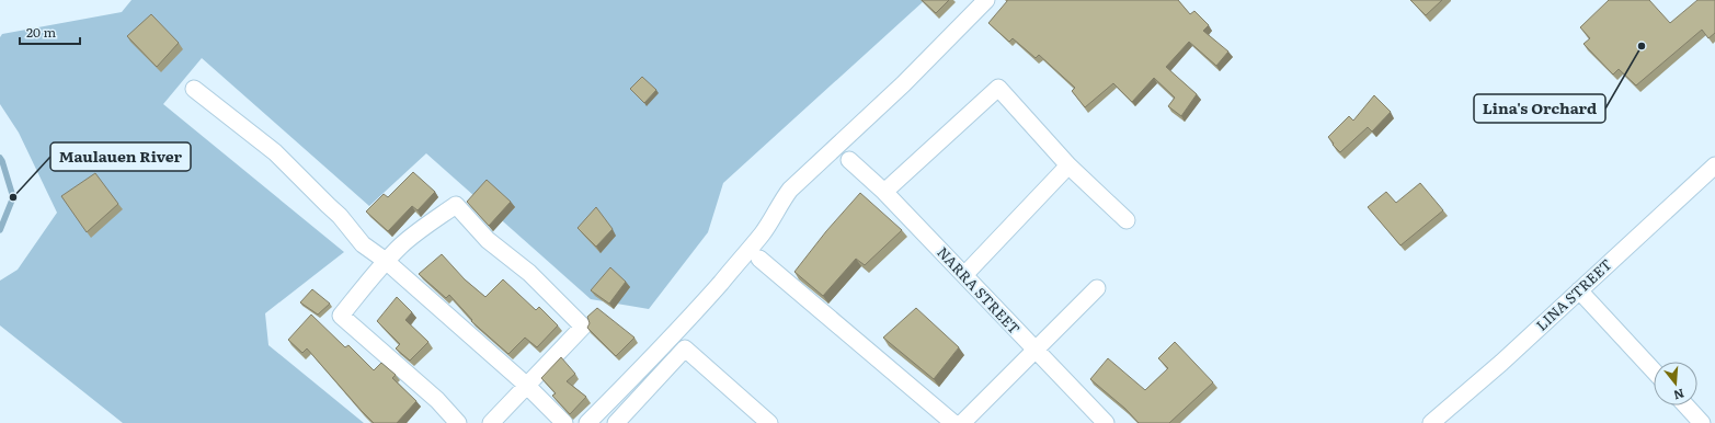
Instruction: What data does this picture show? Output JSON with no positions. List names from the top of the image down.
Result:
{
  "streets": {
    "street": ["NARRA STREET", "LINA STREET"]
  },
  "places": ["Lina's Orchard", "Maulauen River"],
  "scale_bar": "20 m",
  "north": "bottom"
}
